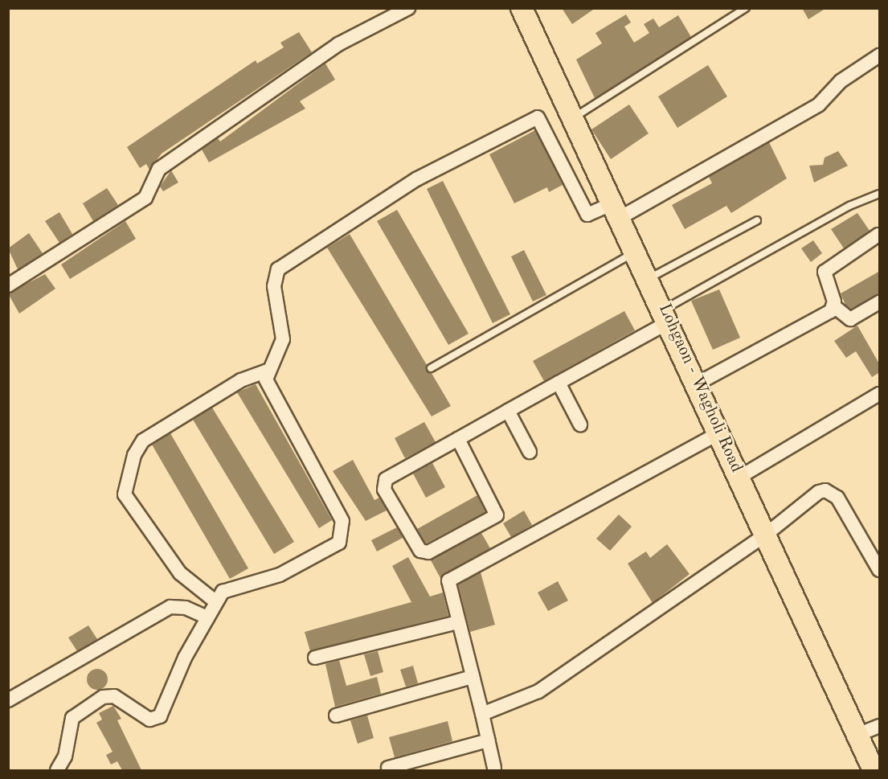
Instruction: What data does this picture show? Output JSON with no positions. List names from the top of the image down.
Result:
{
  "streets": {
    "main road": ["Lohgaon - Wagholi Road"]
  }
}
